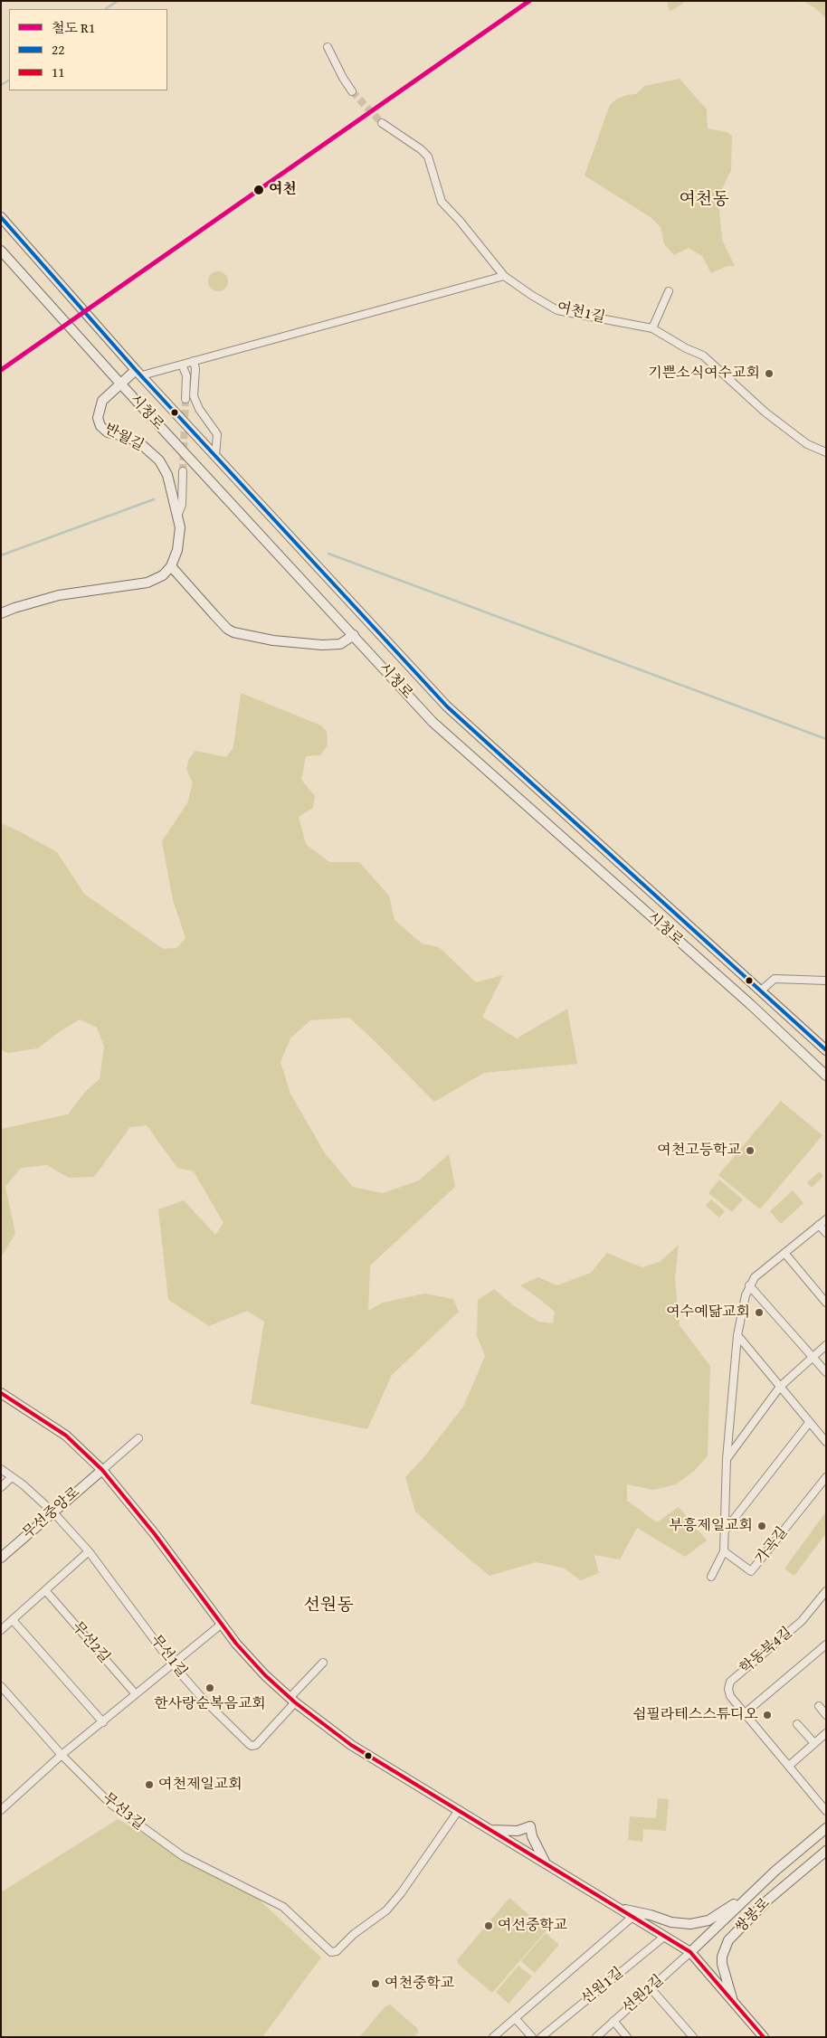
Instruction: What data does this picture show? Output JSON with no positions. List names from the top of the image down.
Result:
{
  "streets": {
    "street": [
      "여천1길",
      "시청로",
      "반월길",
      "무선중앙로",
      "가곡길",
      "무선2길",
      "학동북4길",
      "무선1길",
      "무선3길",
      "쌍봉로",
      "선원1길",
      "선원2길"
    ]
  },
  "crossings": [
    ["시청로", "반월길"],
    ["무선중앙로", "무선1길"],
    ["쌍봉로", "선원2길"]
  ],
  "districts": ["여천동", "선원동"],
  "places": [
    "여천",
    "기쁜소식여수교회",
    "여천고등학교",
    "여수예닮교회",
    "부흥제일교회",
    "한사랑순복음교회",
    "쉼필라테스스튜디오",
    "여천제일교회",
    "여선중학교",
    "여천중학교"
  ],
  "lines": ["rail line R1", "transit line 22", "transit line 11"],
  "legend": ["철도 R1", "22", "11"]
}
